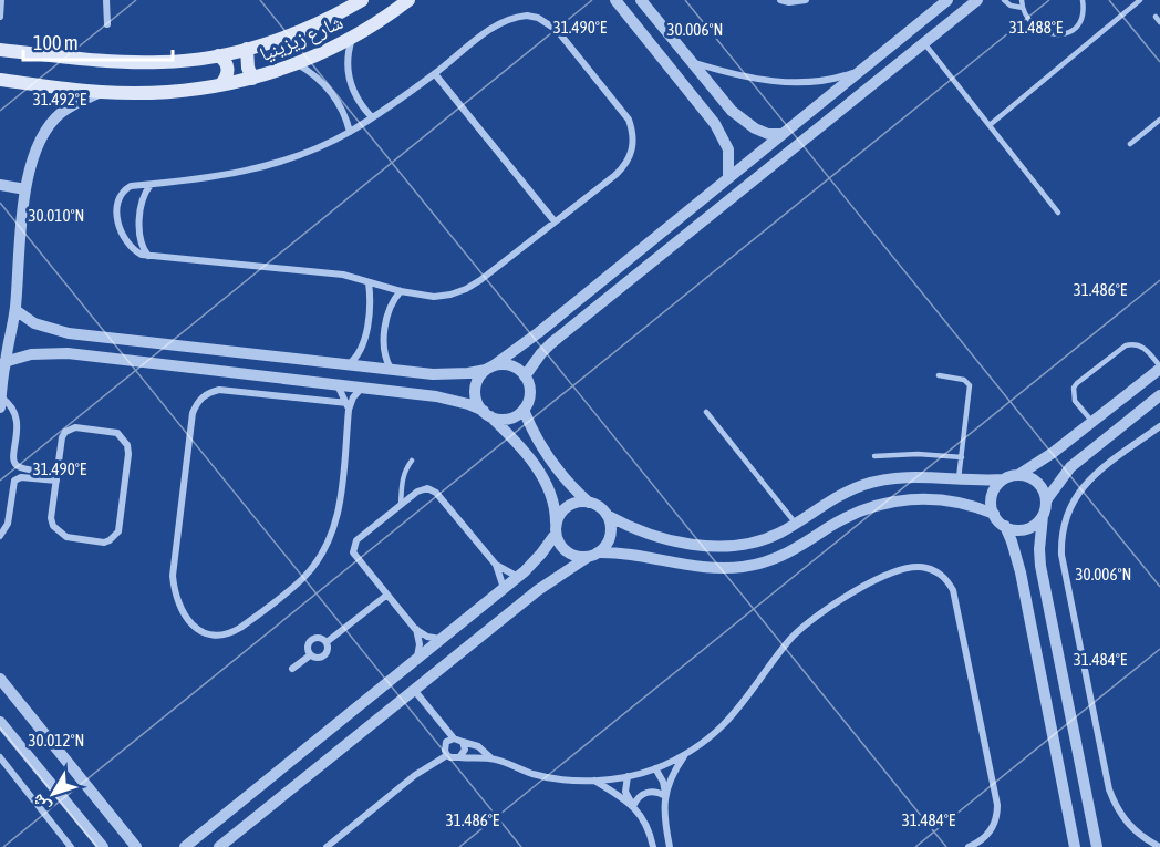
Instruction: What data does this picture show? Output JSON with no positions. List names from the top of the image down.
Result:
{
  "streets": {
    "main road": ["شارع زيزينيا"]
  },
  "scale_bar": "100 m",
  "north": "bottom left",
  "coordinates": [
    "31.490°E",
    "31.488°E",
    "30.006°N",
    "31.492°E",
    "30.010°N",
    "31.486°E",
    "31.484°E",
    "30.012°N"
  ]
}
